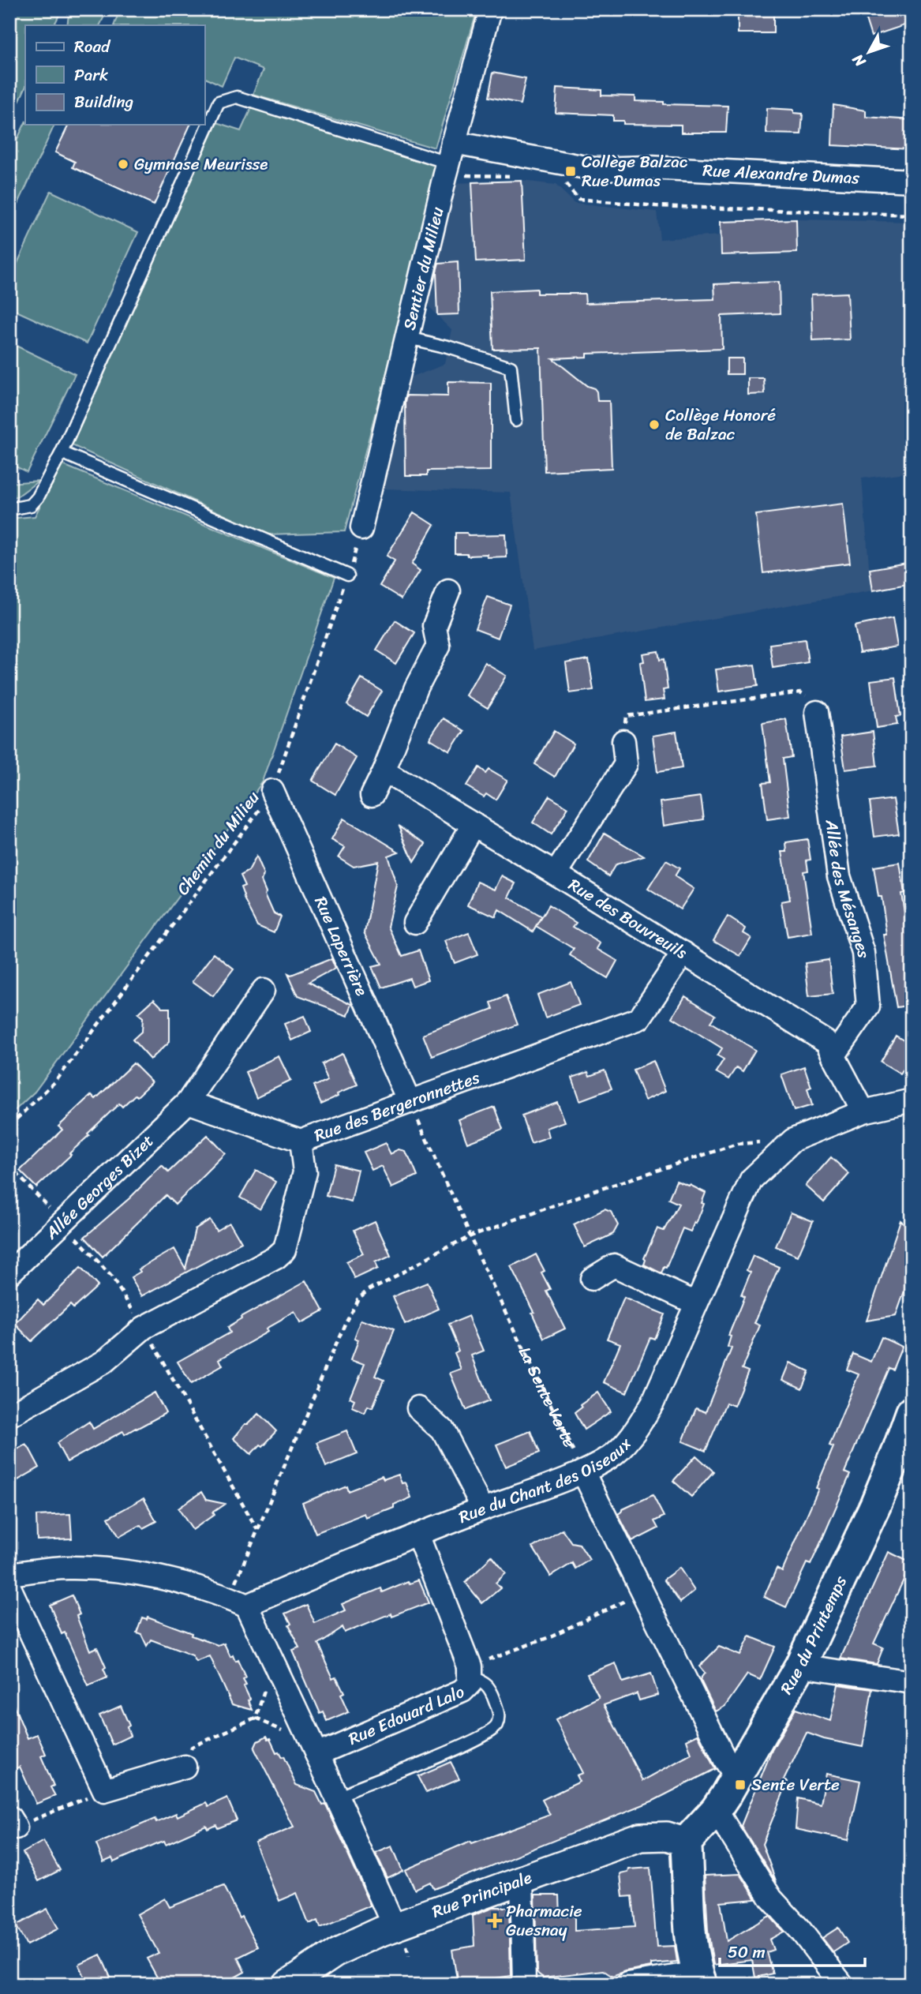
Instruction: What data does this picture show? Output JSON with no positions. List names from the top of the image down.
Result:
{
  "streets": {
    "main road": ["Rue du Printemps"],
    "street": [
      "Rue Alexandre Dumas",
      "Sentier du Milieu",
      "Allée des Mésanges",
      "Rue des Bouvreuils",
      "Rue Laperrière",
      "Rue des Bergeronnettes",
      "Allée Georges Bizet",
      "Rue du Chant des Oiseaux",
      "Rue Edouard Lalo",
      "Rue Principale"
    ],
    "path": ["Chemin du Milieu", "La Sente Verte"]
  },
  "crossings": [
    ["Rue Alexandre Dumas", "Sentier du Milieu"],
    ["Sentier du Milieu", "Chemin du Milieu"],
    ["Chemin du Milieu", "Rue Laperrière"],
    ["Allée des Mésanges", "Rue des Bouvreuils"],
    ["Rue des Bouvreuils", "Rue des Bergeronnettes"],
    ["Rue des Bouvreuils", "Rue du Chant des Oiseaux"],
    ["Rue Laperrière", "Rue des Bergeronnettes"],
    ["Rue Laperrière", "La Sente Verte"],
    ["Rue des Bergeronnettes", "La Sente Verte"],
    ["La Sente Verte", "Rue du Chant des Oiseaux"],
    ["Rue du Chant des Oiseaux", "Rue Edouard Lalo"],
    ["Rue du Printemps", "Rue Principale"]
  ],
  "places": {
    "other": ["Gymnase Meurisse", "Collège Honoré de Balzac"],
    "transit": ["Collège Balzac Rue Dumas", "Sente Verte"],
    "health": ["Pharmacie Guesnay"]
  },
  "legend": ["Road", "Park", "Building"],
  "scale_bar": "50 m",
  "north": "bottom left"
}
